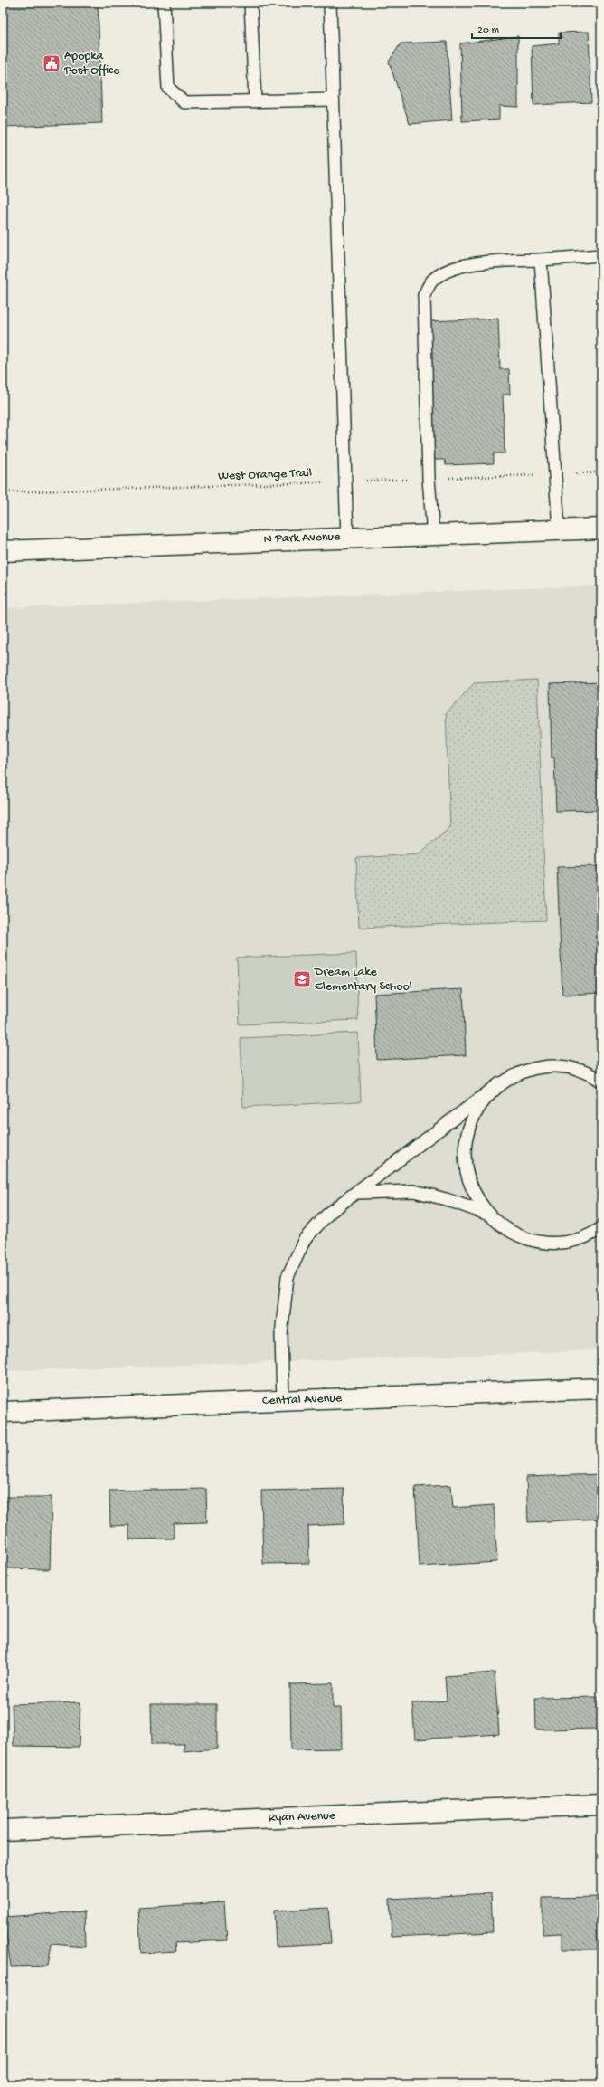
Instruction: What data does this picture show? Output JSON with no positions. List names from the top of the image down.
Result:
{
  "streets": {
    "street": ["N Park Avenue", "Central Avenue", "Ryan Avenue"],
    "path": ["West Orange Trail"]
  },
  "places": {
    "public building": ["Apopka Post Office"],
    "school or university": ["Dream Lake Elementary School"]
  },
  "scale_bar": "20 m"
}
